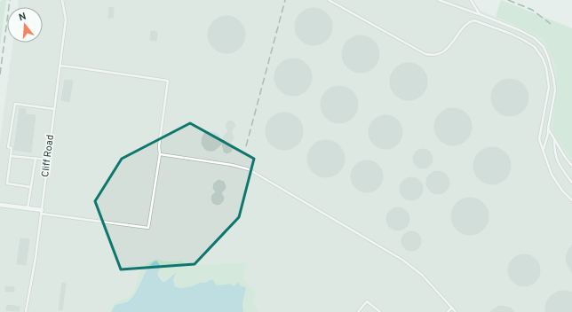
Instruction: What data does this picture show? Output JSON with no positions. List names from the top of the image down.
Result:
{
  "streets": {
    "lane": ["Cliff Road"]
  },
  "north": "top"
}
